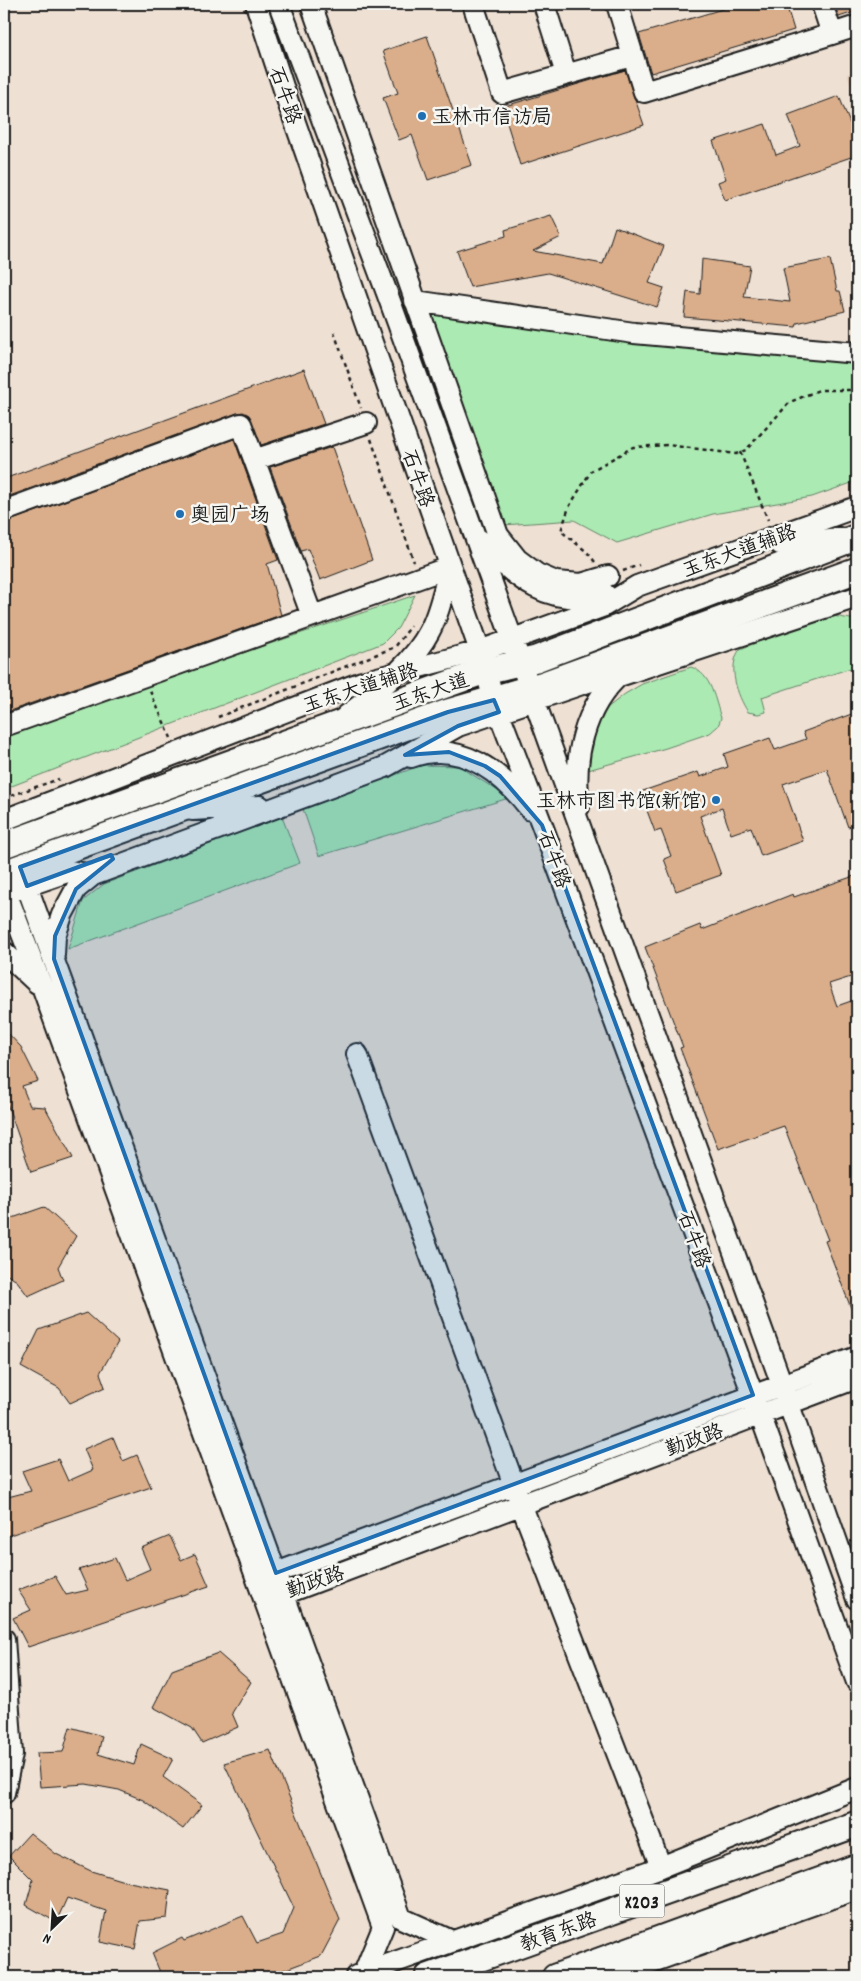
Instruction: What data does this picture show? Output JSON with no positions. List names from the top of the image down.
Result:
{
  "streets": {
    "main road": ["玉东大道", "X203", "教育东路"],
    "street": ["石牛路", "玉东大道辅路", "勤政路"]
  },
  "crossings": [
    ["石牛路", "玉东大道辅路"],
    ["石牛路", "玉东大道"],
    ["石牛路", "勤政路"],
    ["玉东大道辅路", "玉东大道"]
  ],
  "places": ["玉林市信访局", "奥园广场", "玉林市图书馆(新馆)"],
  "north": "bottom left"
}
